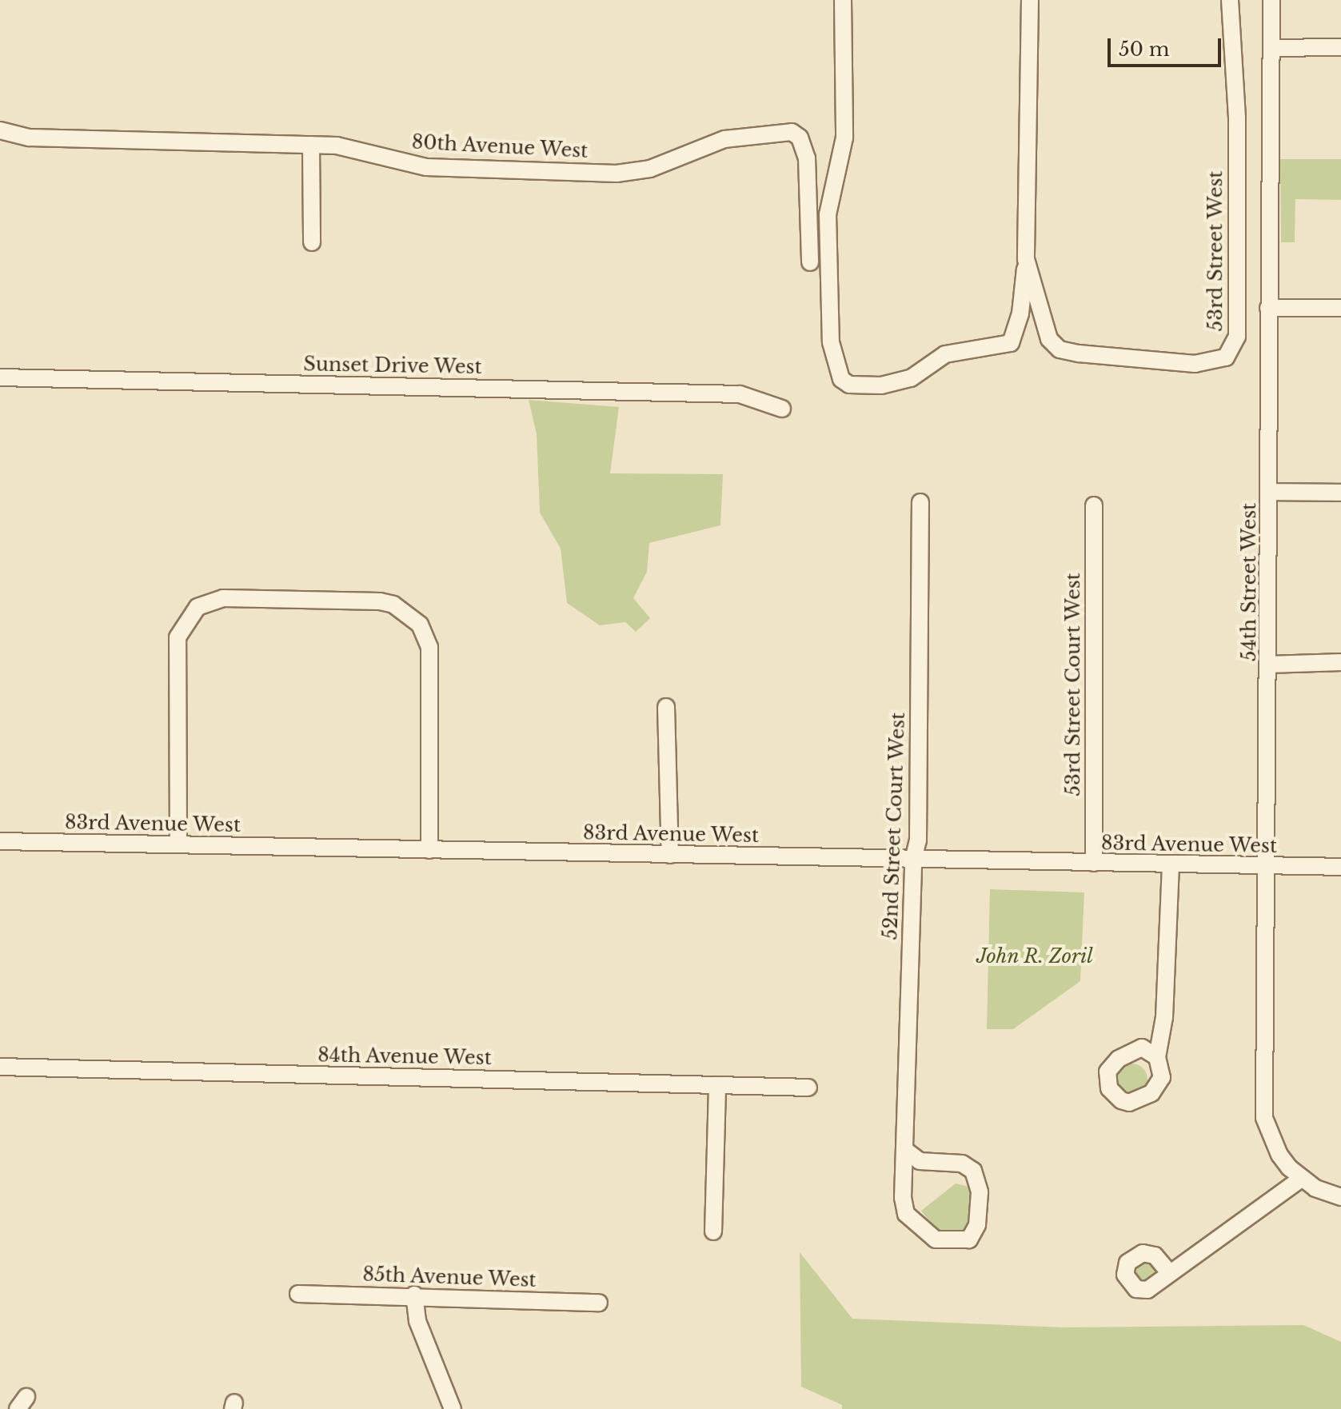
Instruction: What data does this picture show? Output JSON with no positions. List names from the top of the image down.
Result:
{
  "streets": {
    "street": [
      "80th Avenue West",
      "53rd Street West",
      "Sunset Drive West",
      "54th Street West",
      "53rd Street Court West",
      "83rd Avenue West",
      "52nd Street Court West",
      "84th Avenue West",
      "85th Avenue West"
    ]
  },
  "crossings": [
    ["54th Street West", "83rd Avenue West"],
    ["53rd Street Court West", "83rd Avenue West"],
    ["83rd Avenue West", "52nd Street Court West"]
  ],
  "parks": ["John R. Zoril"],
  "scale_bar": "50 m"
}
